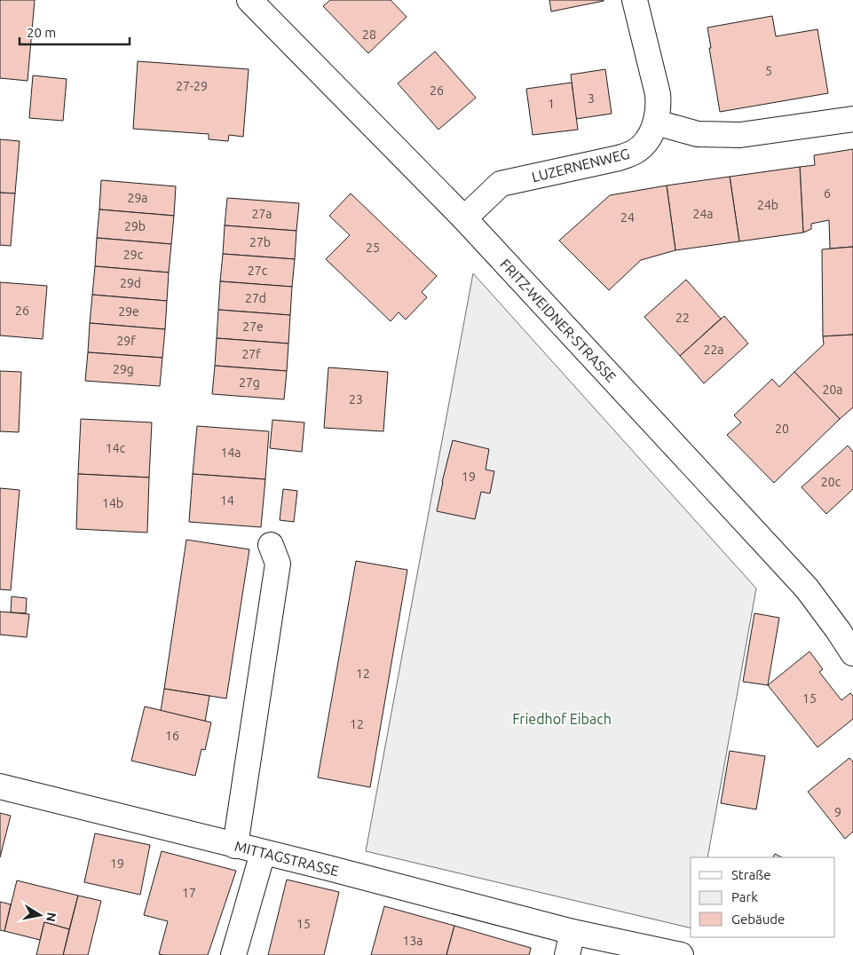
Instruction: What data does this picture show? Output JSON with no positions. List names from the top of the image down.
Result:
{
  "streets": {
    "street": ["LUZERNENWEG", "FRITZ-WEIDNER-STRASSE", "MITTAGSTRASSE"]
  },
  "crossings": [
    ["LUZERNENWEG", "FRITZ-WEIDNER-STRASSE"]
  ],
  "parks": ["Friedhof Eibach"],
  "house_numbers": [
    "28",
    "5",
    "27-29",
    "26",
    "3",
    "1",
    "6",
    "29a",
    "24b",
    "27a",
    "24a",
    "24",
    "29b",
    "27b",
    "25",
    "29c",
    "27c",
    "29d",
    "27d",
    "26",
    "29e",
    "22",
    "27e",
    "29f",
    "22a",
    "27f",
    "29g",
    "27g",
    "20a",
    "23",
    "20",
    "14c",
    "14a",
    "19",
    "20c",
    "14",
    "14b",
    "12",
    "15",
    "12",
    "16",
    "9",
    "19",
    "17",
    "15",
    "13a"
  ],
  "legend": ["Straße", "Park", "Gebäude"],
  "scale_bar": "20 m",
  "north": "right"
}
